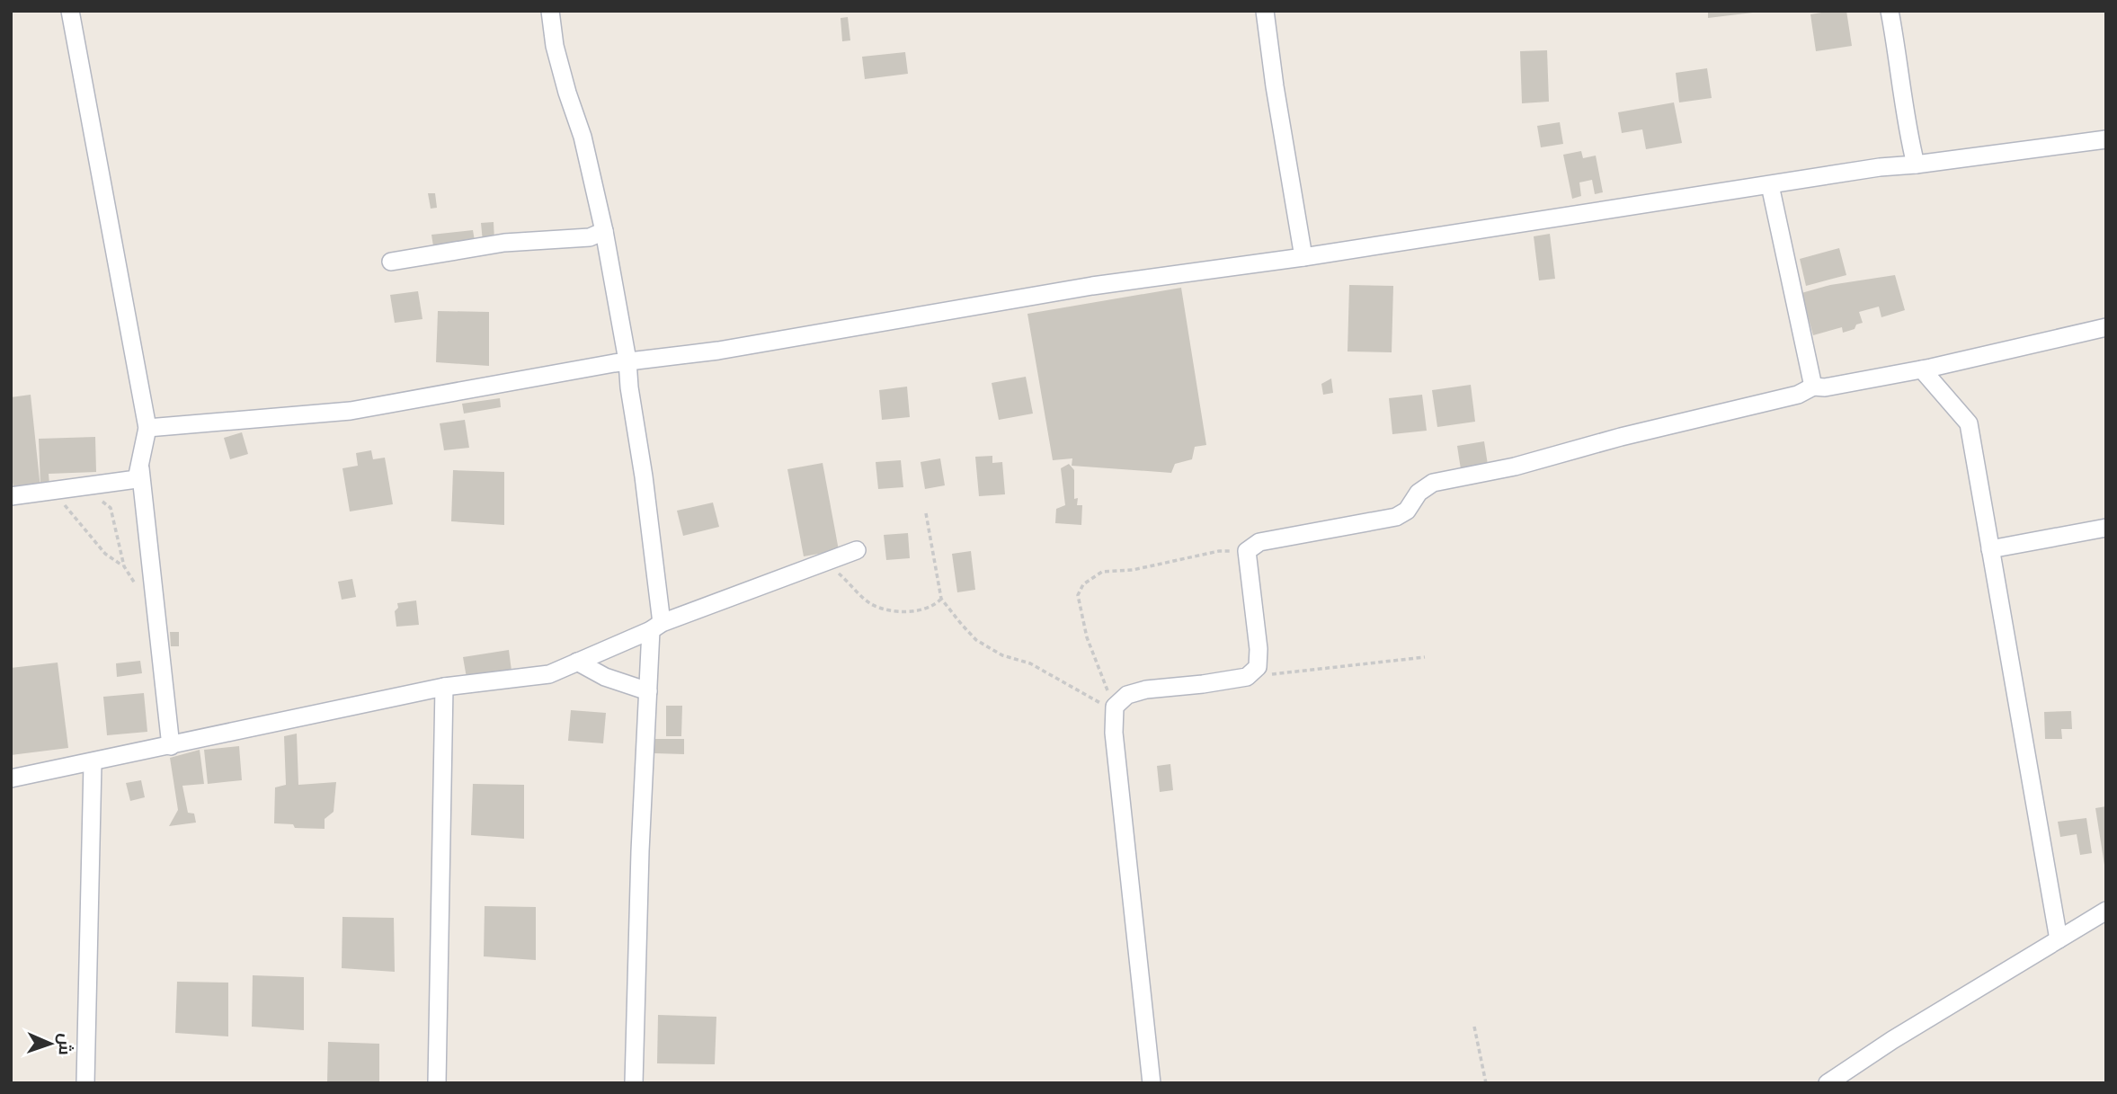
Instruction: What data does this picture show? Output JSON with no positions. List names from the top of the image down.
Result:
{
  "north": "right"
}
